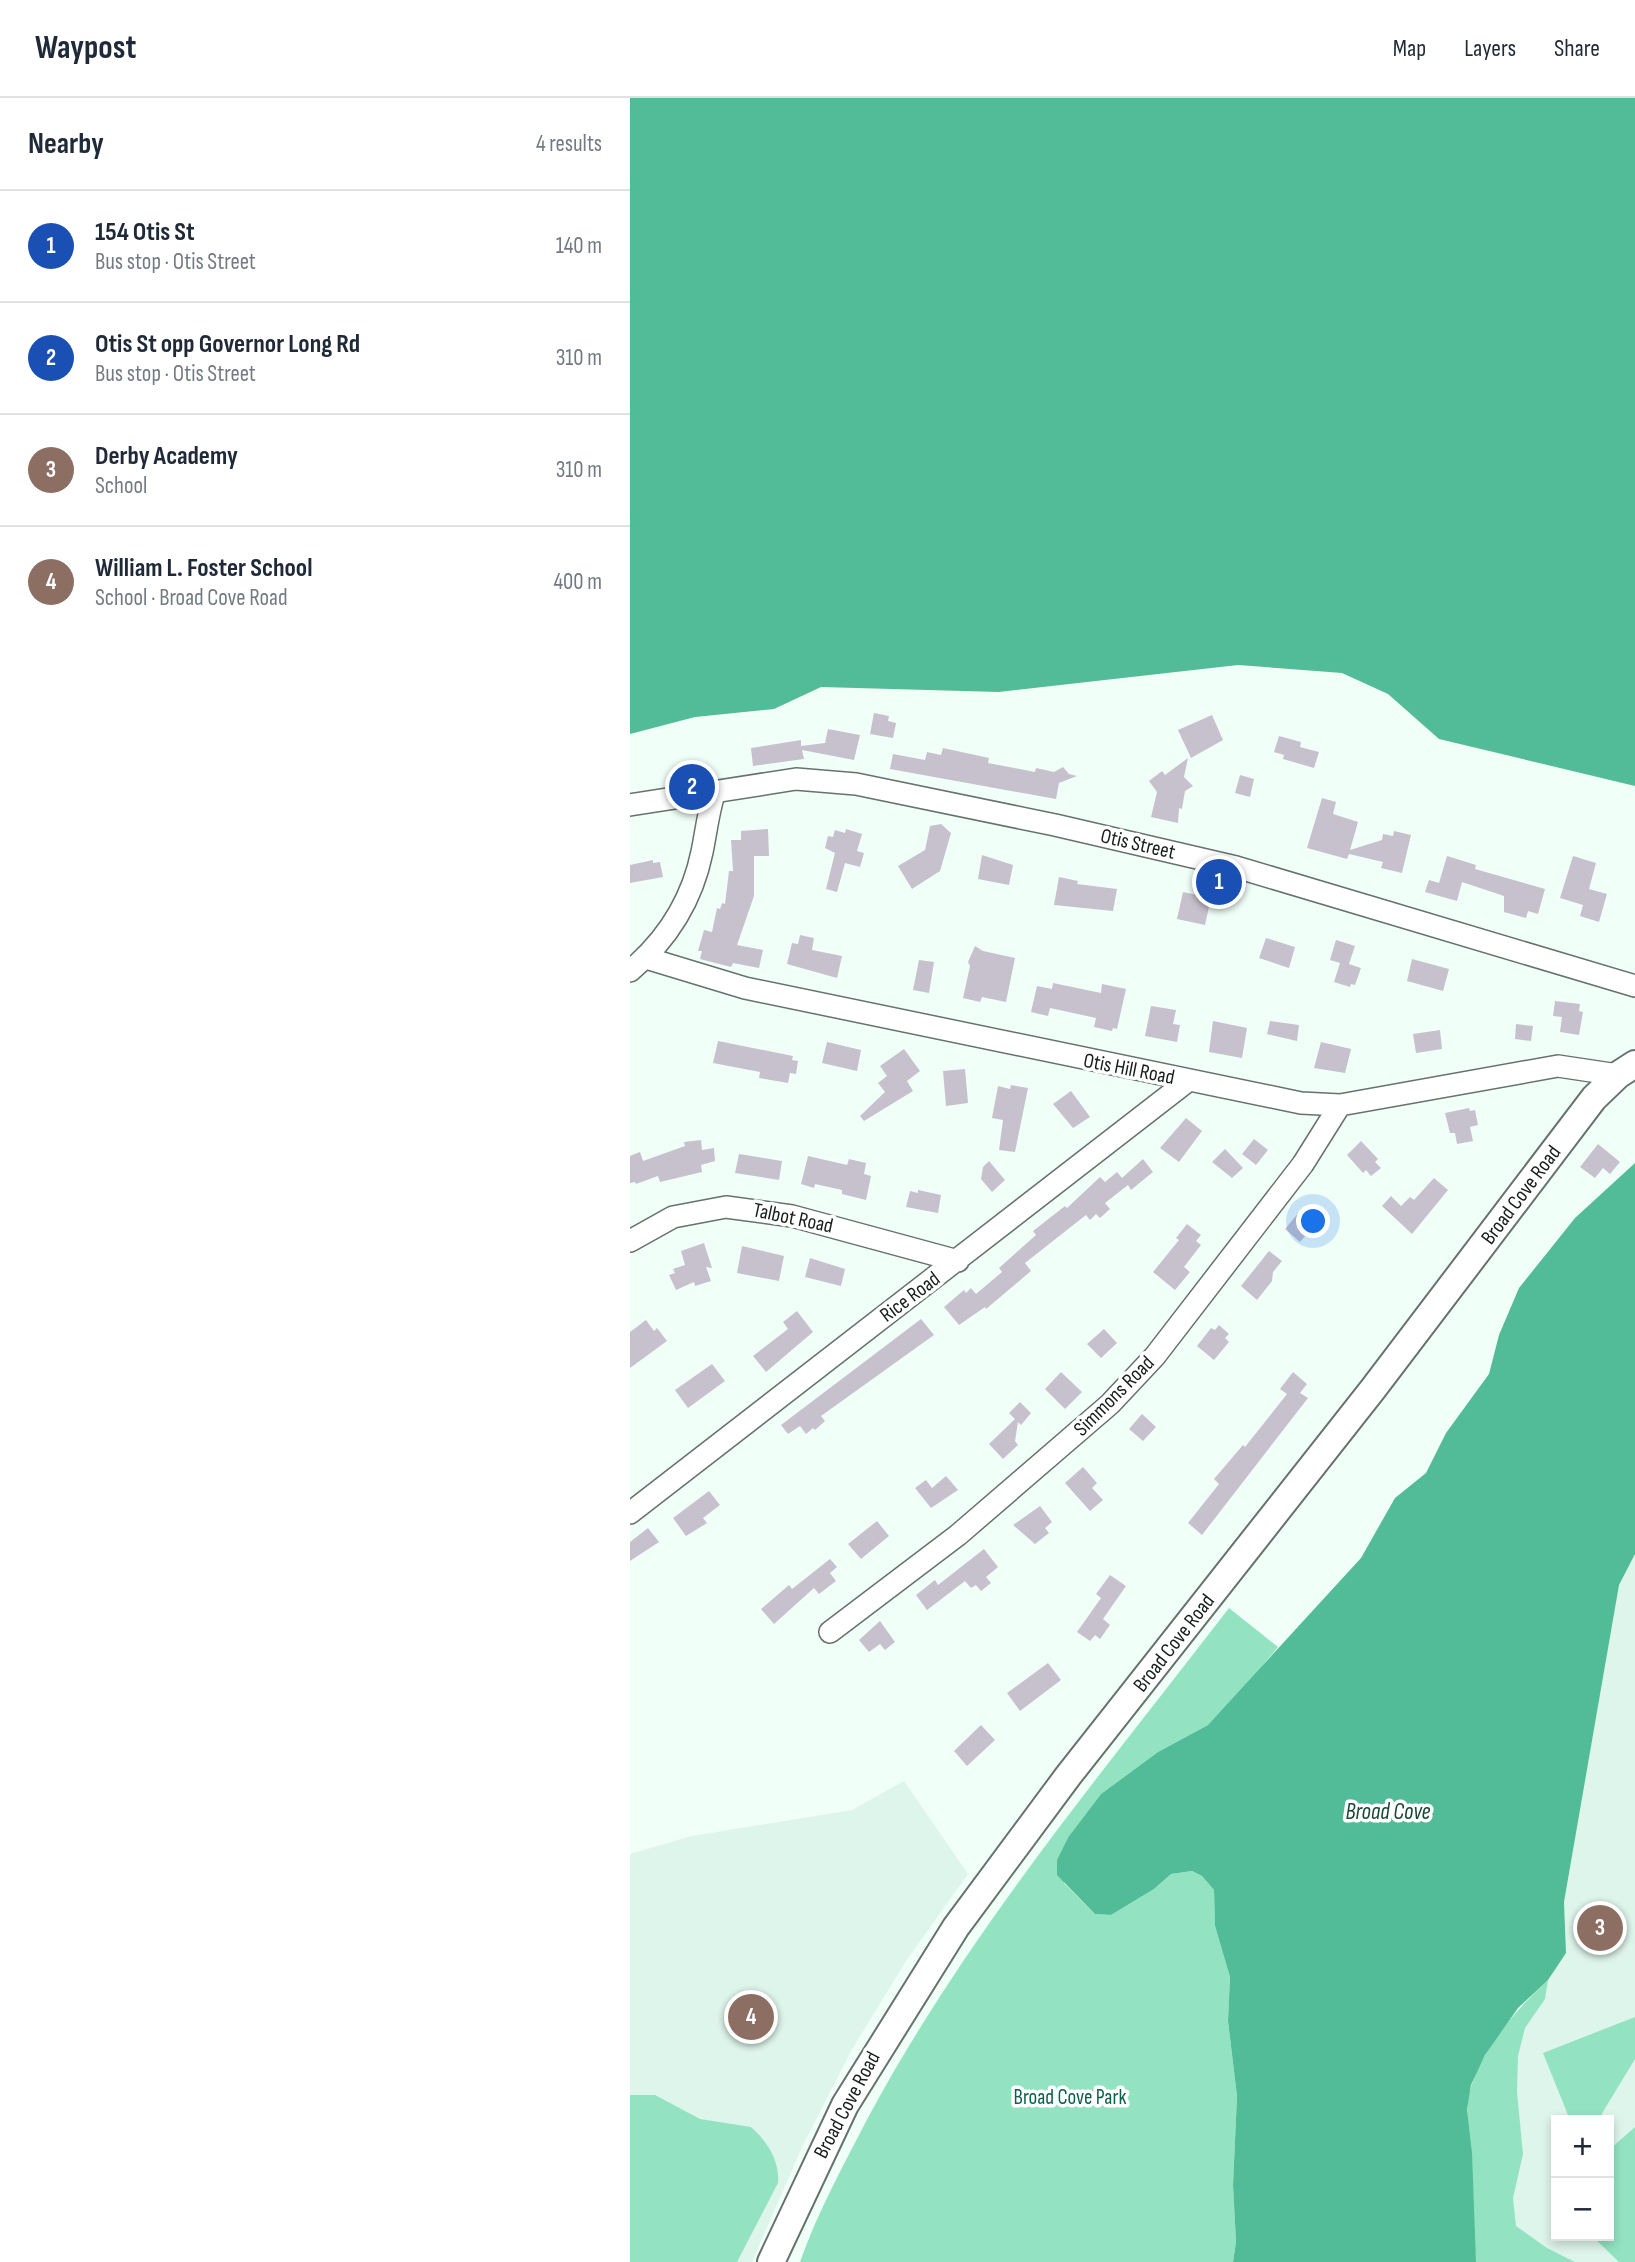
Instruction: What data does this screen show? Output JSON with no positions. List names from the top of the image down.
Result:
{
  "streets": {
    "main road": ["Broad Cove Road"],
    "street": [
      "Otis Street",
      "Otis Hill Road",
      "Talbot Road",
      "Rice Road",
      "Simmons Road"
    ]
  },
  "crossings": [
    ["Otis Hill Road", "Broad Cove Road"],
    ["Otis Hill Road", "Rice Road"],
    ["Otis Hill Road", "Simmons Road"],
    ["Talbot Road", "Rice Road"]
  ],
  "water": ["Broad Cove"],
  "parks": ["Broad Cove Park"],
  "page": {
    "header": "Waypost",
    "nav": ["Map", "Layers", "Share"],
    "heading": ["Nearby", "4 results"],
    "list": [
      {
        "mark": "1",
        "name": "154 Otis St",
        "note": "Bus stop · Otis Street",
        "value": "140 m"
      },
      {
        "mark": "2",
        "name": "Otis St opp Governor Long Rd",
        "note": "Bus stop · Otis Street",
        "value": "310 m"
      },
      {
        "mark": "3",
        "name": "Derby Academy",
        "note": "School",
        "value": "310 m"
      },
      {
        "mark": "4",
        "name": "William L. Foster School",
        "note": "School · Broad Cove Road",
        "value": "400 m"
      }
    ],
    "pins": [
      "2",
      "1",
      "3",
      "4"
    ],
    "map_buttons": ["+", "−"]
  }
}
